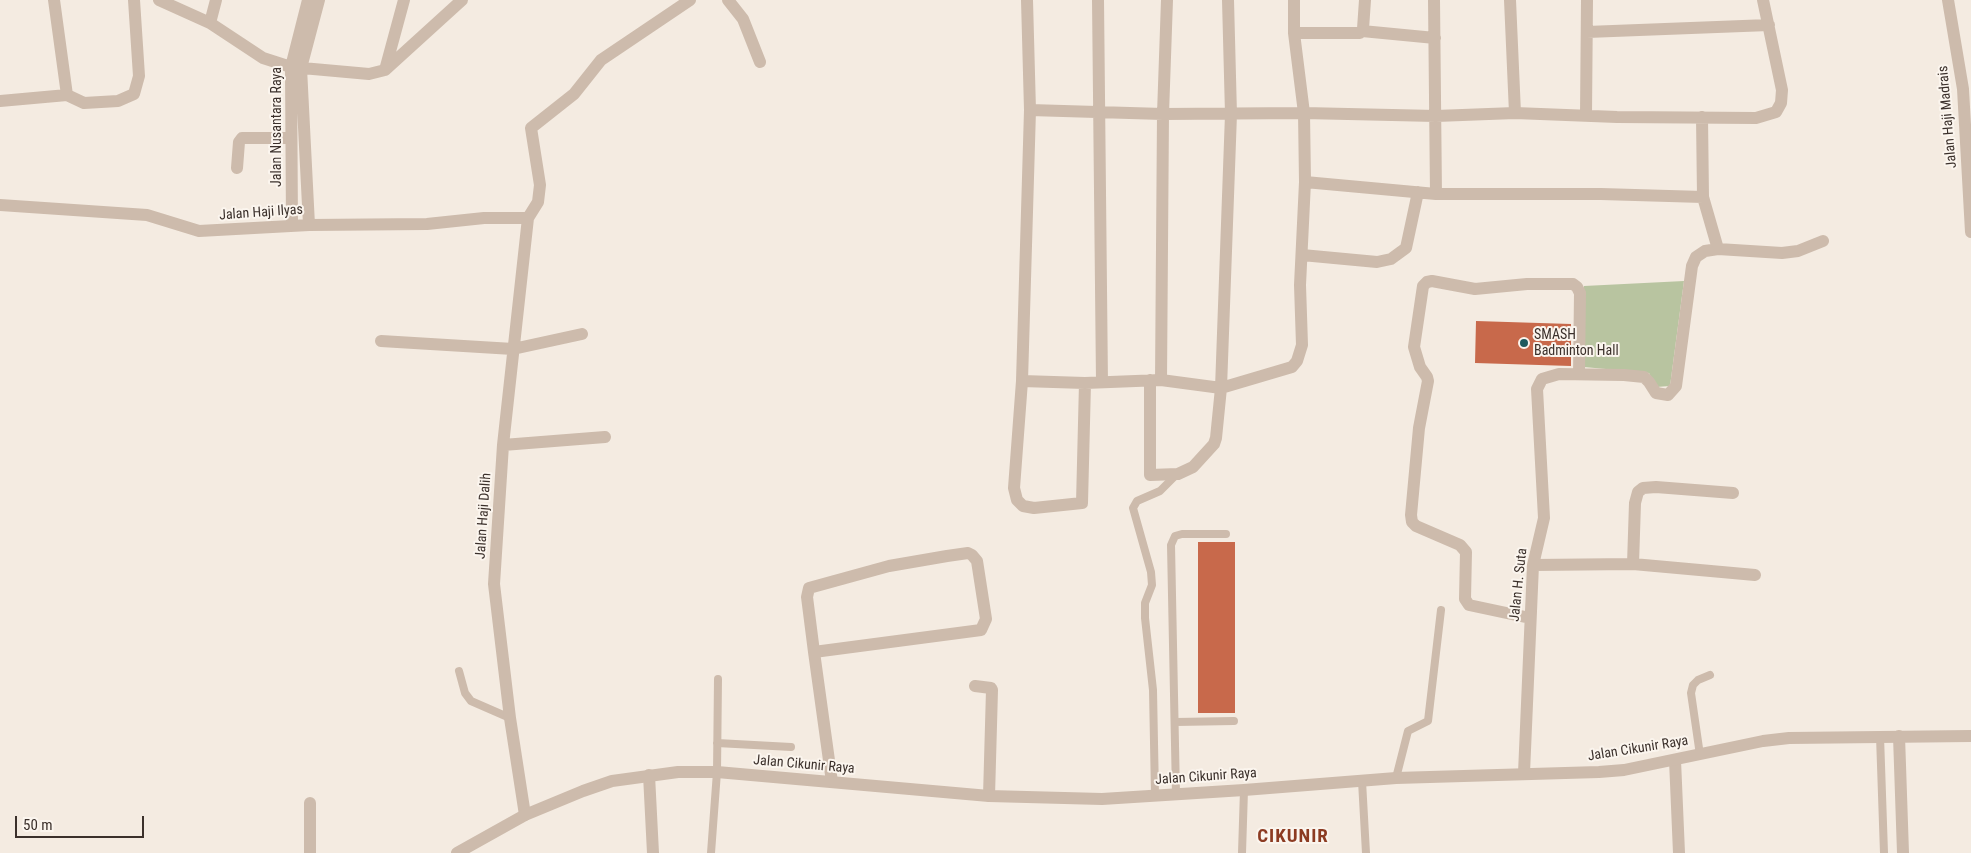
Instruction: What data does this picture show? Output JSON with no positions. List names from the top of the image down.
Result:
{
  "streets": {
    "street": [
      "Jalan Haji Madrais",
      "Jalan Nusantara Raya",
      "Jalan Haji Ilyas",
      "Jalan Haji Dalih",
      "Jalan H. Suta",
      "Jalan Cikunir Raya"
    ]
  },
  "crossings": [
    ["Jalan Nusantara Raya", "Jalan Haji Ilyas"],
    ["Jalan Haji Ilyas", "Jalan Haji Dalih"],
    ["Jalan Haji Dalih", "Jalan Cikunir Raya"],
    ["Jalan H. Suta", "Jalan Cikunir Raya"]
  ],
  "districts": ["CIKUNIR"],
  "places": ["SMASH Badminton Hall"],
  "scale_bar": "50 m"
}
